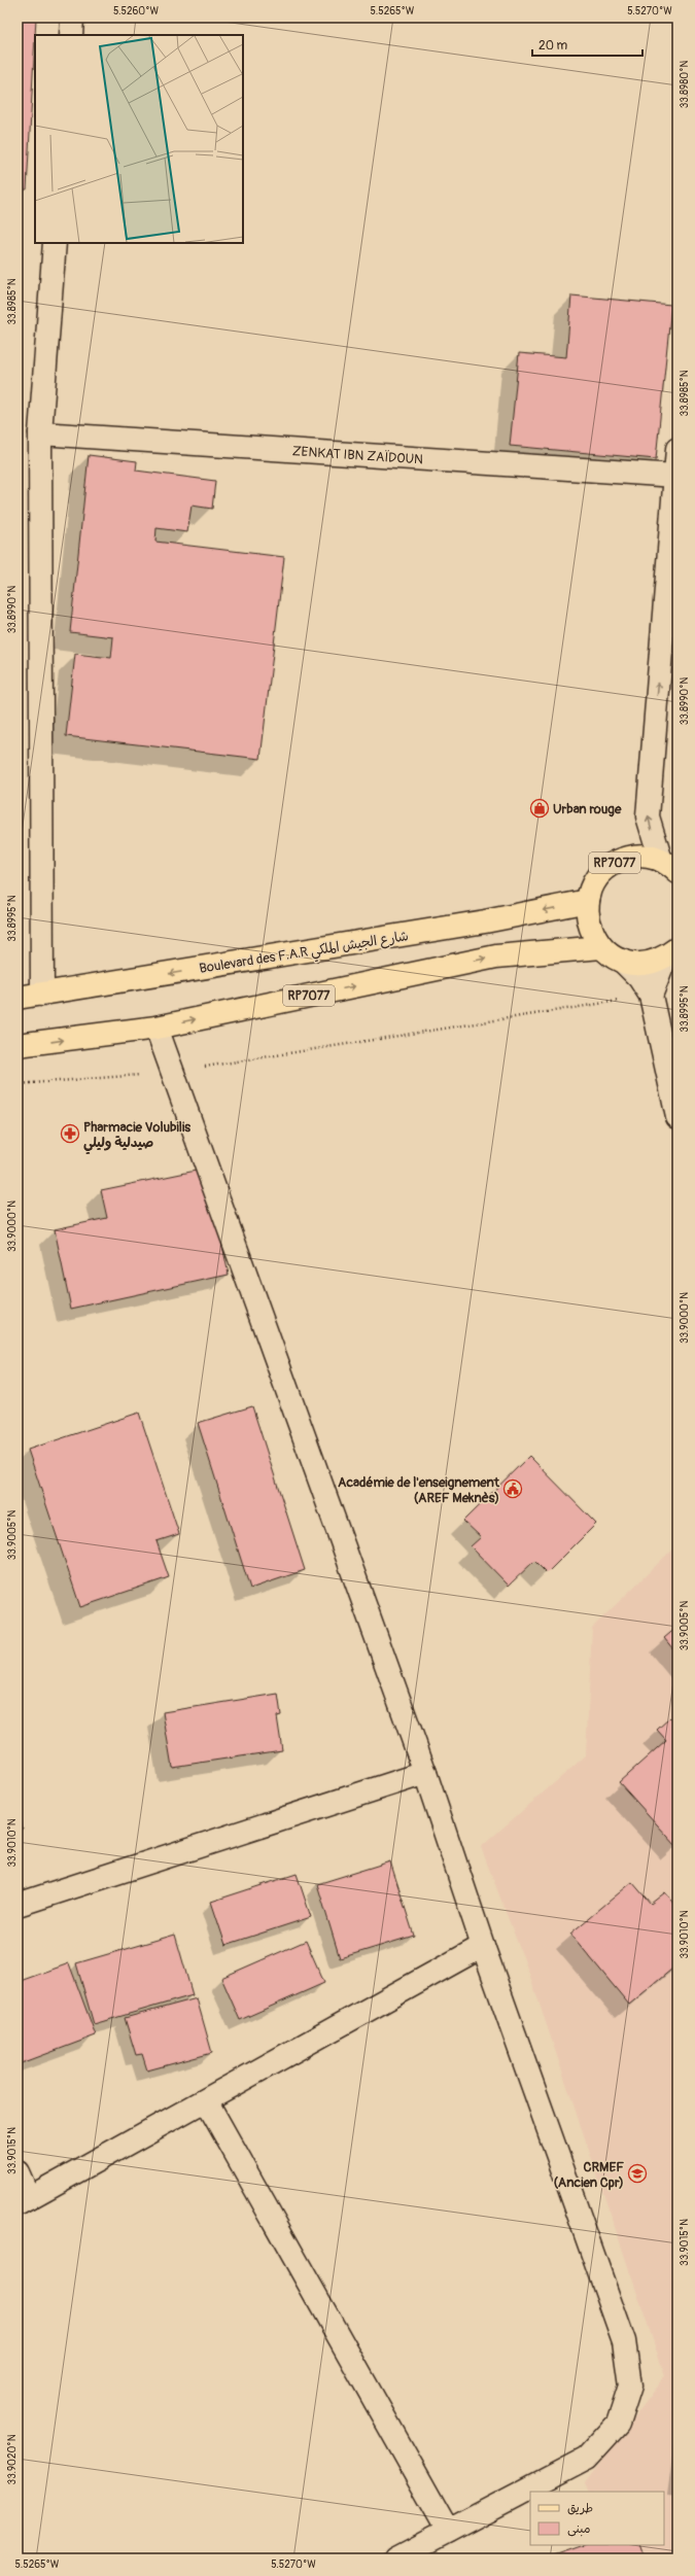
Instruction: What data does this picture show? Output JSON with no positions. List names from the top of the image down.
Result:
{
  "streets": {
    "main road": ["RP7077", "Boulevard des F.A.R شارع الجيش الملكي"],
    "street": ["ZENKAT IBN ZAÏDOUN"]
  },
  "crossings": [
    ["RP7077", "Boulevard des F.A.R شارع الجيش الملكي"]
  ],
  "places": {
    "shop": ["Urban rouge"],
    "pharmacy": ["Pharmacie Volubilis صيدلية وليلي"],
    "public building": ["Académie de l'enseignement (AREF Meknès)"],
    "school or university": ["CRMEF (Ancien Cpr)"]
  },
  "legend": ["طريق", "مبنى"],
  "scale_bar": "20 m",
  "coordinates": [
    "5.5260°W",
    "5.5265°W",
    "5.5270°W",
    "33.8980°N",
    "33.8985°N",
    "33.8990°N",
    "33.8995°N",
    "33.9000°N",
    "33.9005°N",
    "33.9010°N",
    "33.9015°N",
    "33.9020°N"
  ]
}
